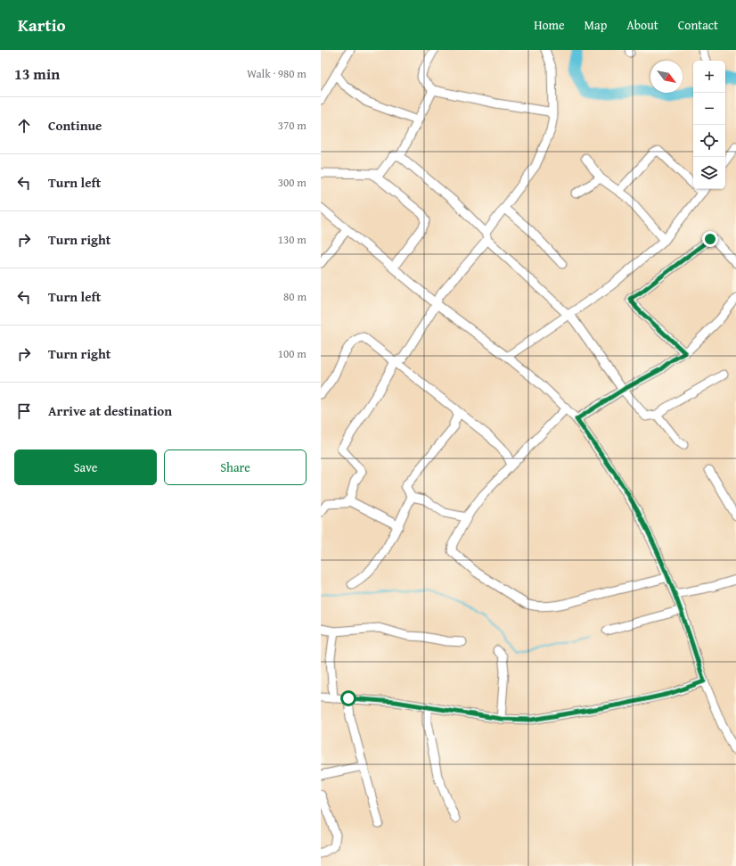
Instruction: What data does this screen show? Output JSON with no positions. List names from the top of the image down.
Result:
{
  "north": "bottom right",
  "page": {
    "header": "Kartio",
    "nav": [
      "Home",
      "Map",
      "About",
      "Contact"
    ],
    "heading": ["13 min", "Walk · 980 m"],
    "map_buttons": ["+", "−"],
    "list": [
      ["Continue", "370 m"],
      ["Turn left", "300 m"],
      ["Turn right", "130 m"],
      ["Turn left", "80 m"],
      ["Turn right", "100 m"],
      "Arrive at destination"
    ],
    "buttons": ["Save", "Share"]
  }
}
